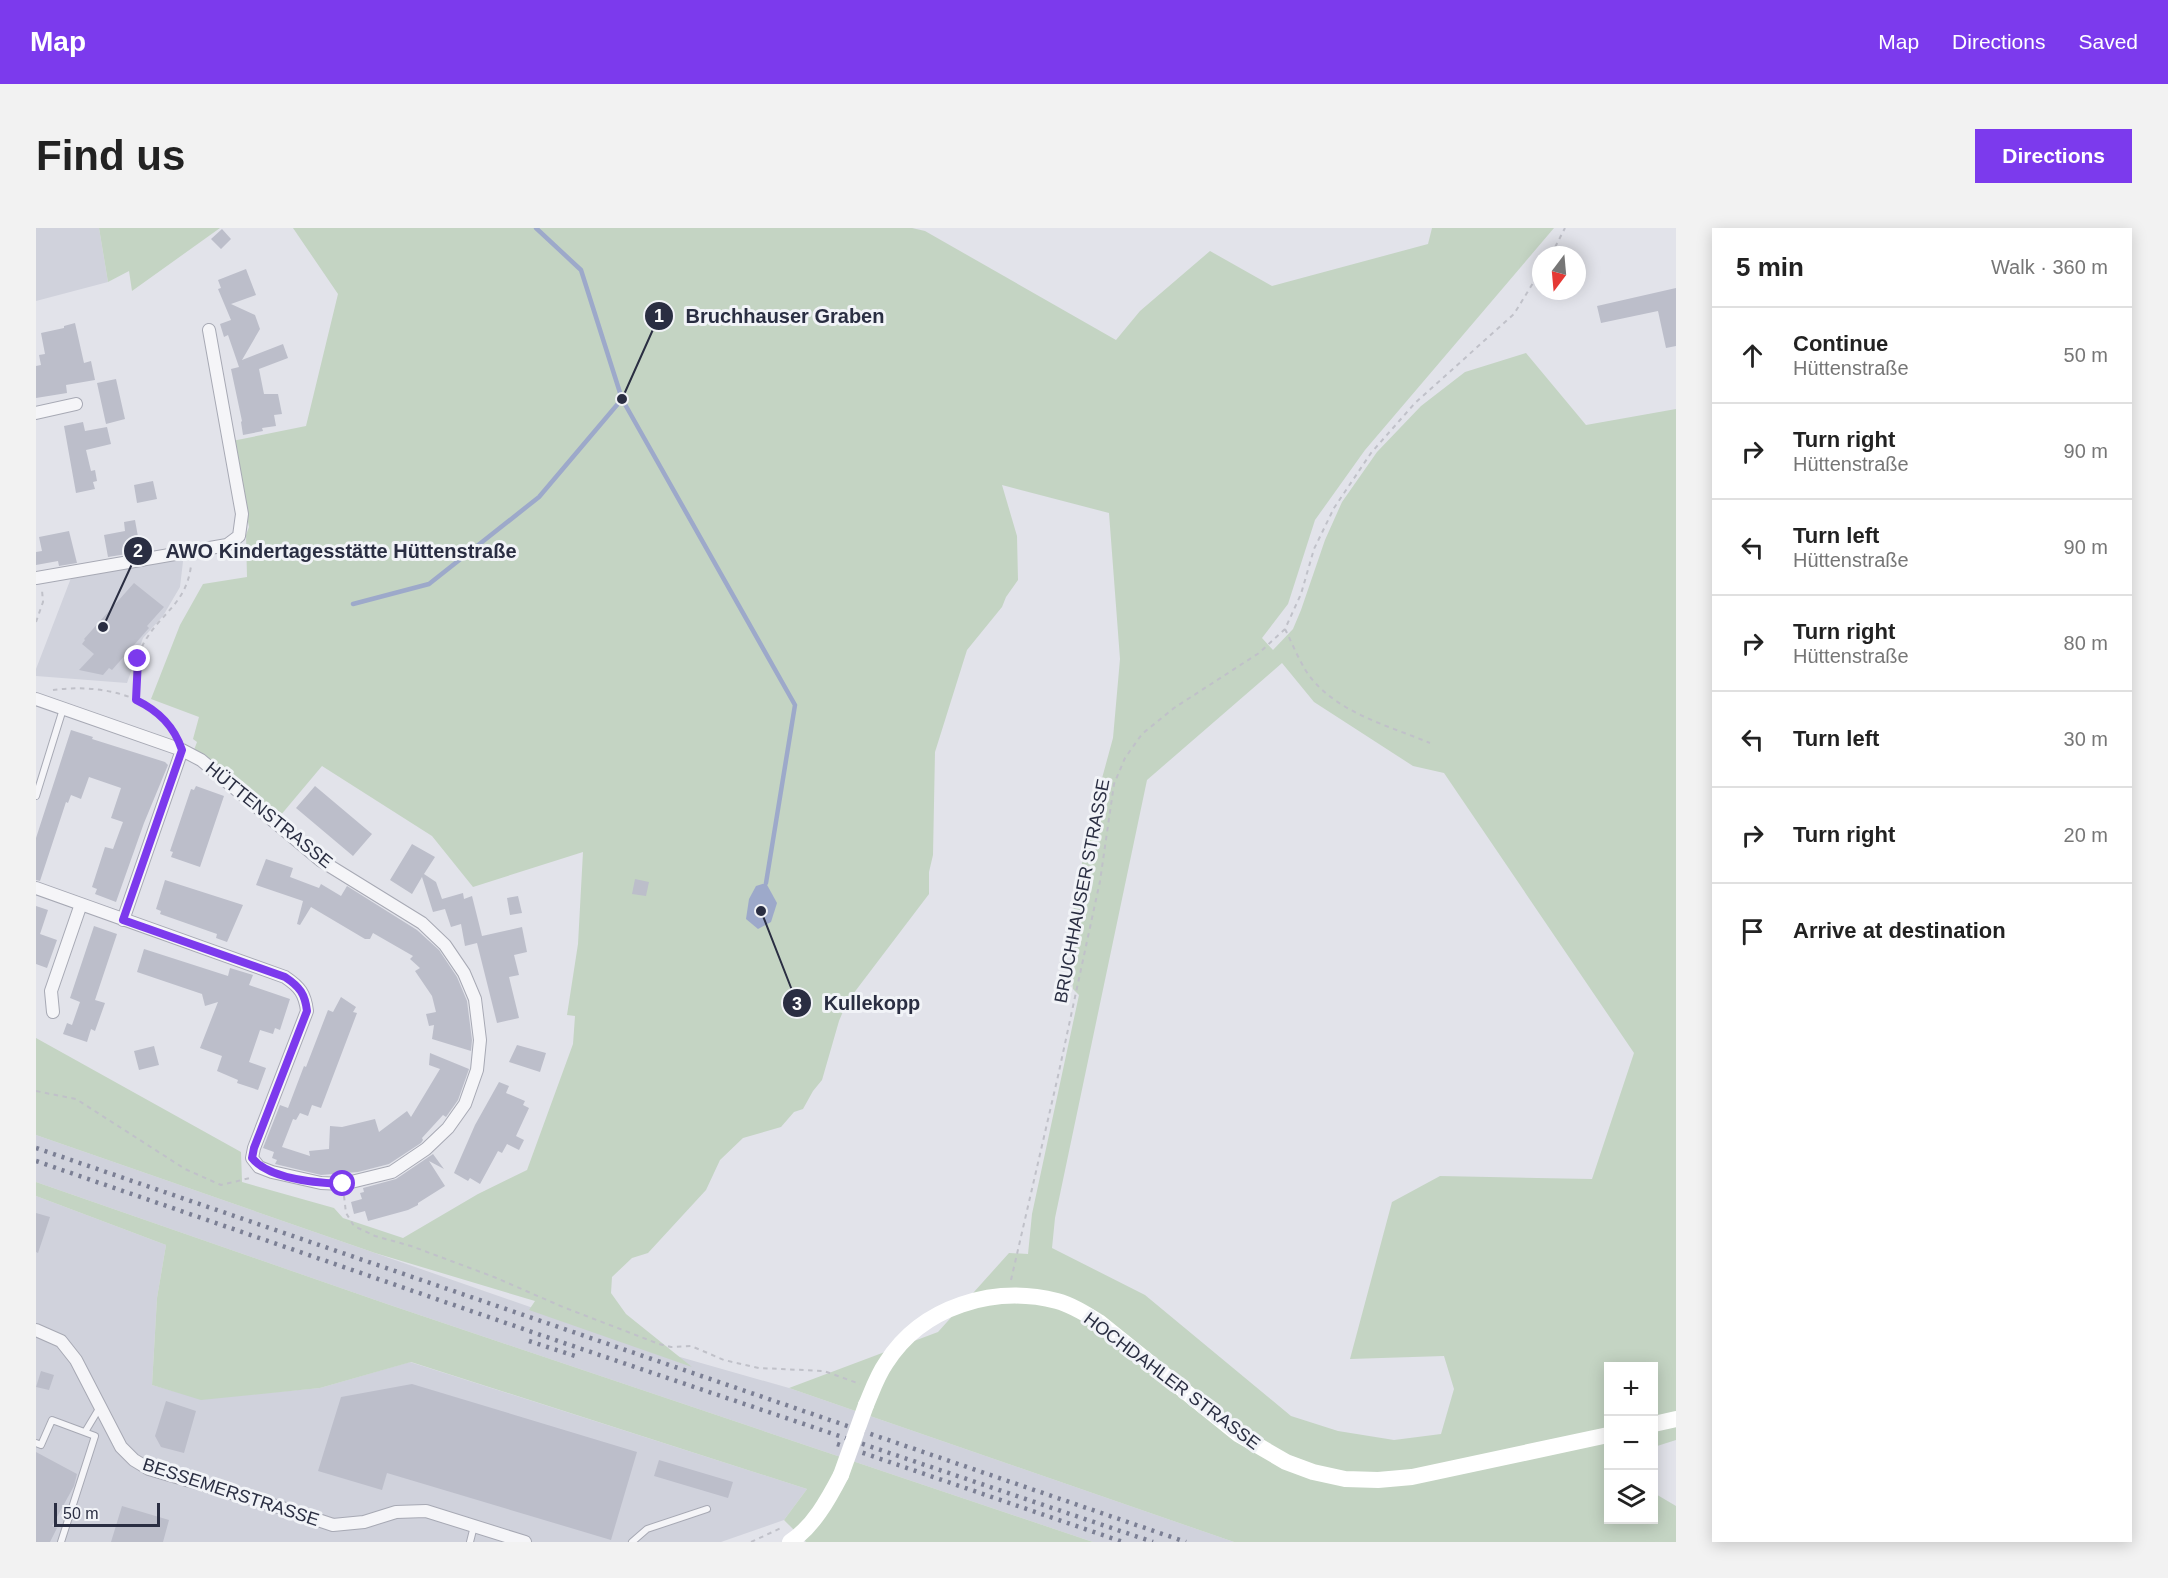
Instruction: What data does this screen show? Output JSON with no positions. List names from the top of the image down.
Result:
{
  "streets": {
    "main road": ["HOCHDAHLER STRASSE"],
    "street": ["HÜTTENSTRASSE", "BESSEMERSTRASSE"],
    "path": ["BRUCHHAUSER STRASSE"]
  },
  "places": ["Bruchhauser Graben", "AWO Kindertagesstätte Hüttenstraße", "Kullekopp"],
  "scale_bar": "50 m",
  "north": "bottom",
  "page": {
    "header": "Map",
    "nav": ["Map", "Directions", "Saved"],
    "buttons": "Directions",
    "title": "Find us",
    "heading": ["5 min", "Walk · 360 m"],
    "list": [
      ["Continue", "Hüttenstraße", "50 m"],
      ["Turn right", "Hüttenstraße", "90 m"],
      ["Turn left", "Hüttenstraße", "90 m"],
      ["Turn right", "Hüttenstraße", "80 m"],
      ["Turn left", "30 m"],
      ["Turn right", "20 m"],
      "Arrive at destination"
    ],
    "map_buttons": ["+", "−"],
    "scale": "50 m"
  }
}
